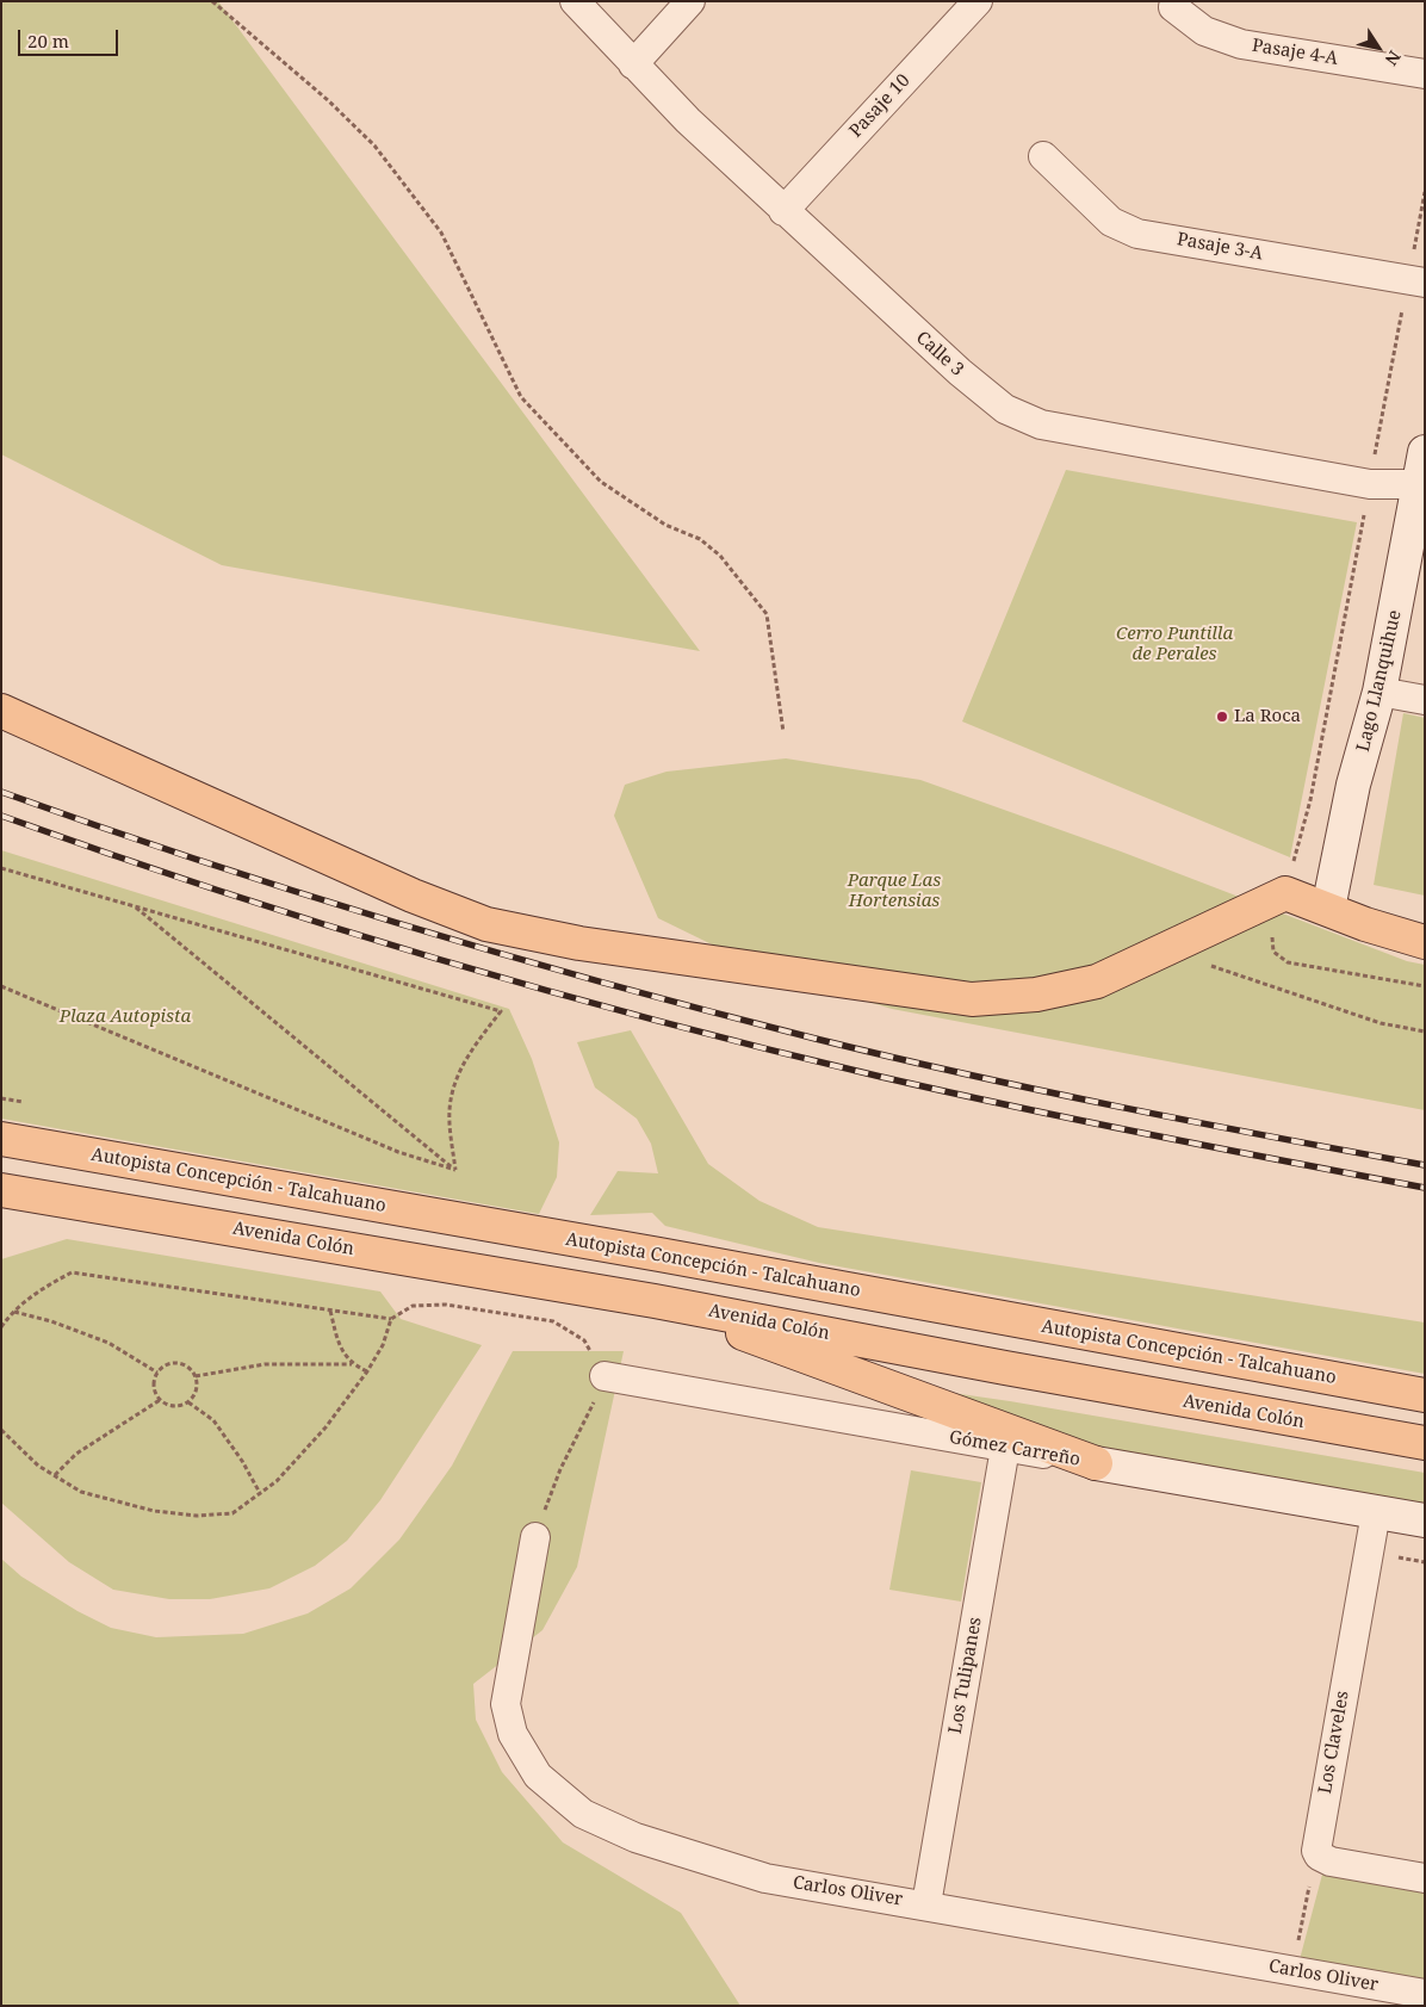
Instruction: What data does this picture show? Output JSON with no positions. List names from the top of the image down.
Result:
{
  "streets": {
    "main road": ["Autopista Concepción - Talcahuano", "Avenida Colón"],
    "street": [
      "Pasaje 4-A",
      "Pasaje 10",
      "Pasaje 3-A",
      "Calle 3",
      "Lago Llanquihue",
      "Gómez Carreño",
      "Los Tulipanes",
      "Los Claveles",
      "Carlos Oliver"
    ]
  },
  "crossings": [
    ["Pasaje 10", "Calle 3"],
    ["Calle 3", "Lago Llanquihue"],
    ["Gómez Carreño", "Los Tulipanes"],
    ["Gómez Carreño", "Los Claveles"],
    ["Los Tulipanes", "Carlos Oliver"]
  ],
  "parks": ["Cerro Puntilla de Perales", "Parque Las Hortensias", "Plaza Autopista"],
  "places": ["La Roca"],
  "scale_bar": "20 m",
  "north": "bottom right"
}
